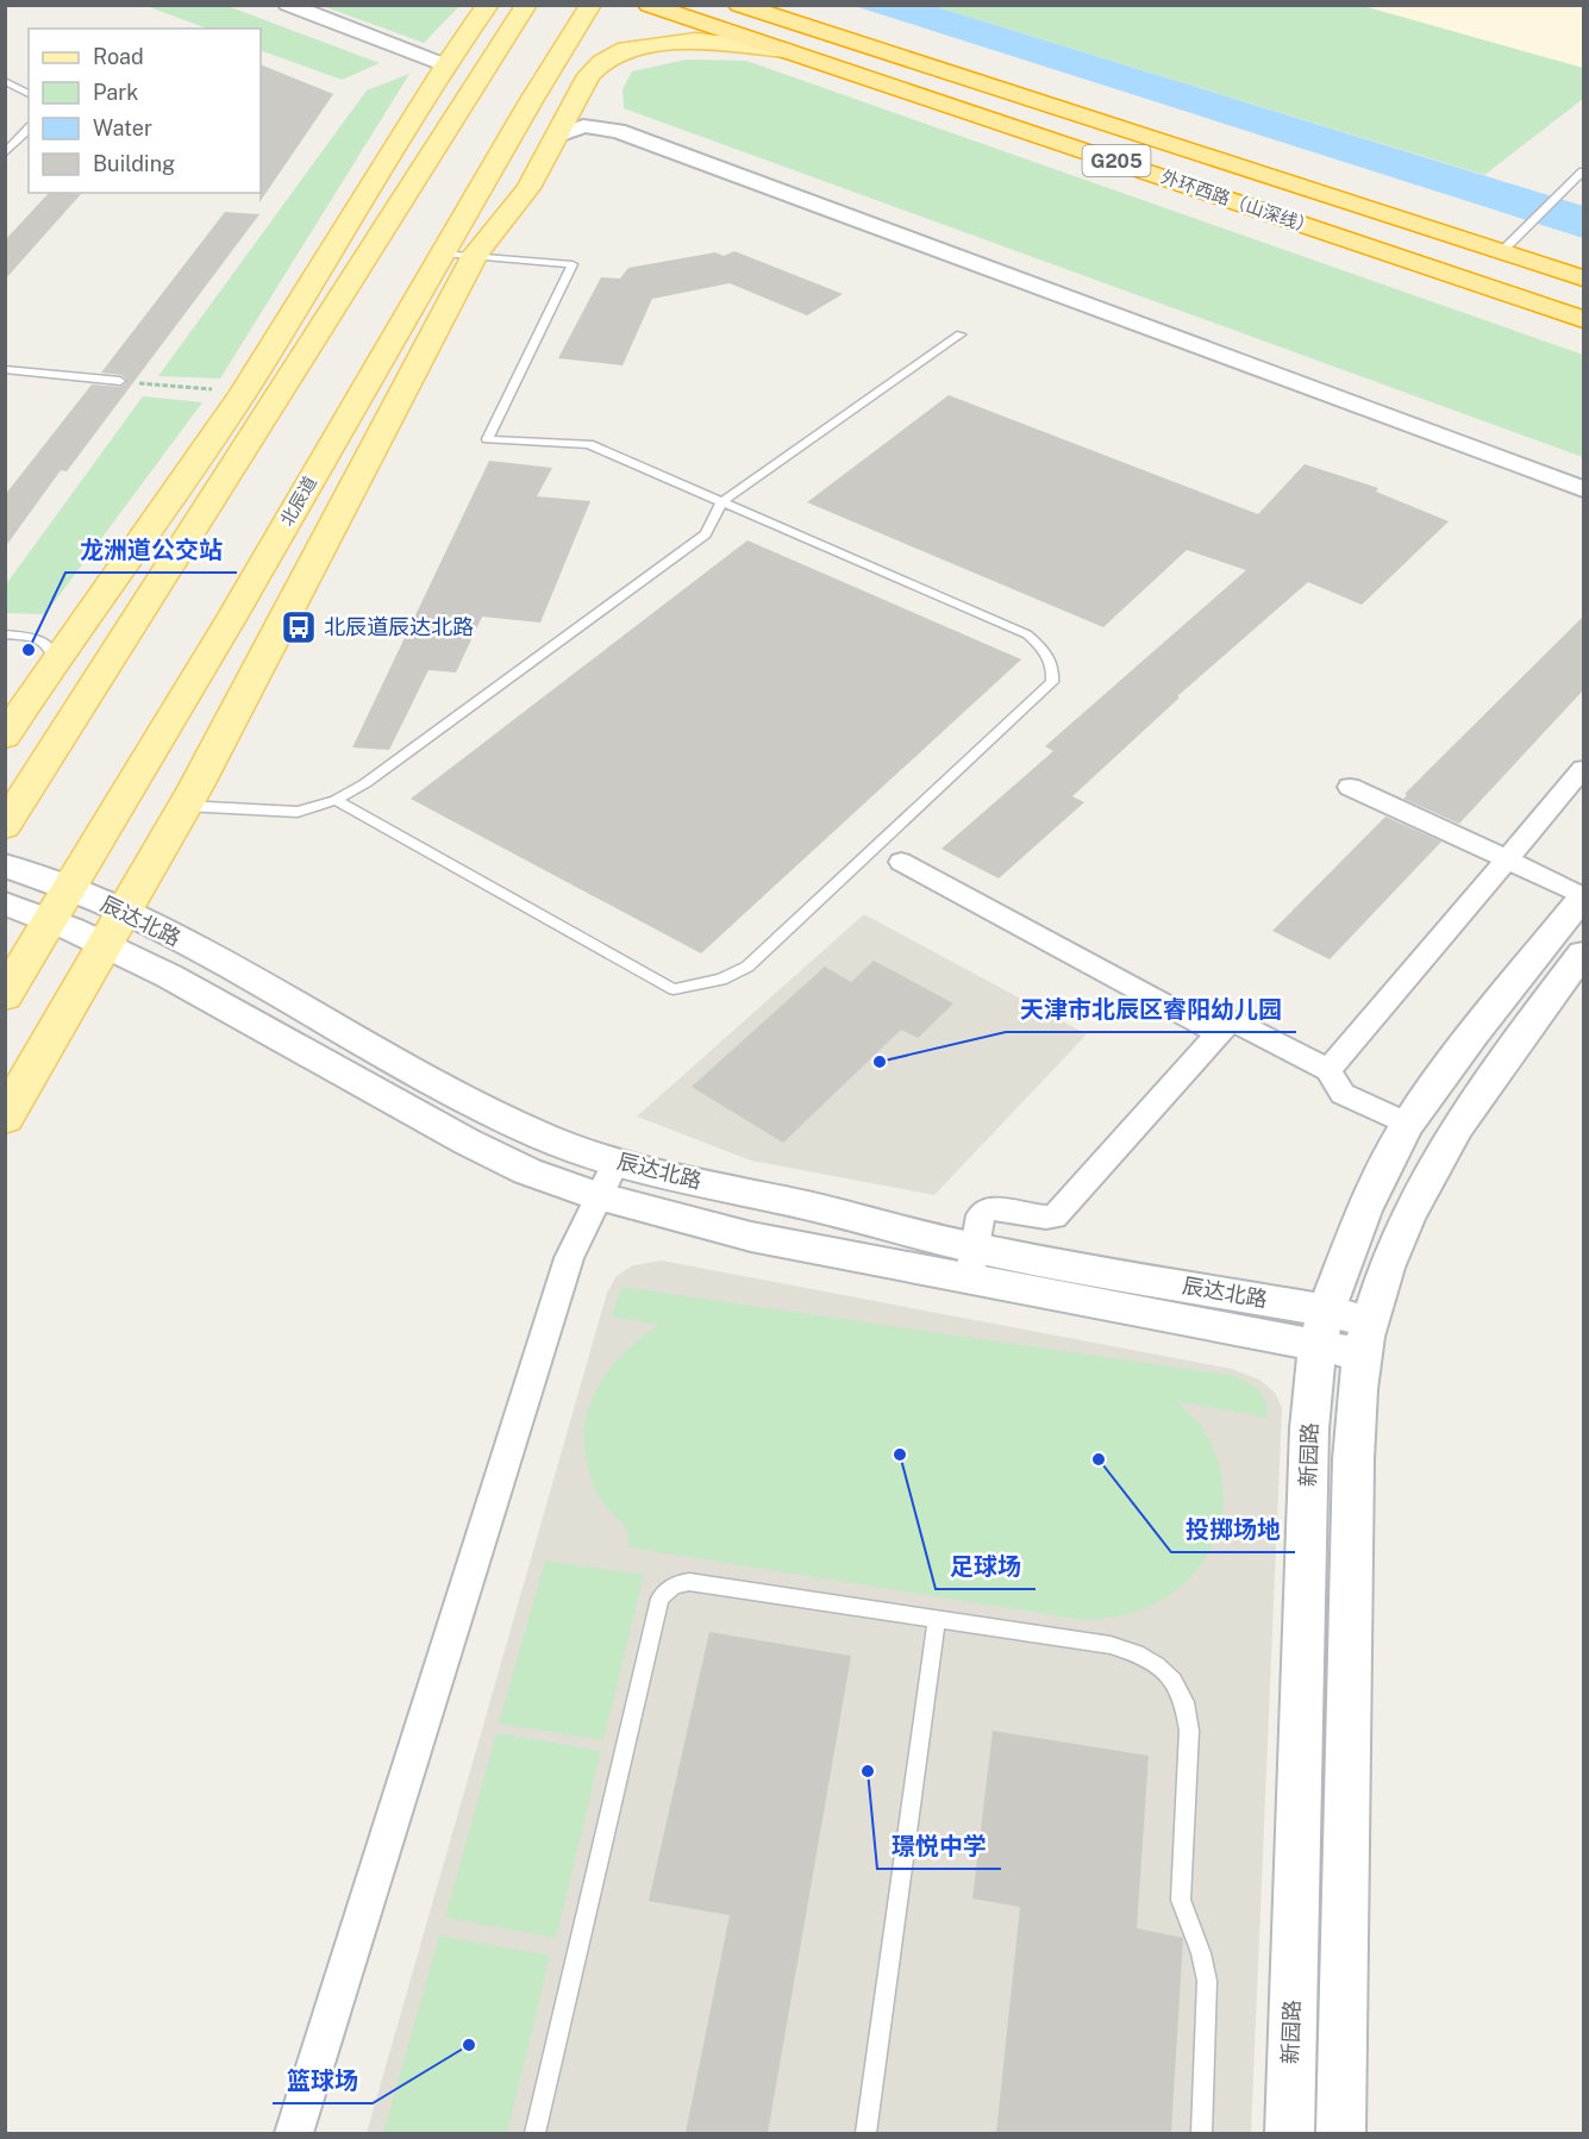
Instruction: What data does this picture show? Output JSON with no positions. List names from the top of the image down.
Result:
{
  "streets": {
    "highway": ["G205", "外环西路（山深线）"],
    "main road": ["北辰道"],
    "street": ["辰达北路", "新园路"]
  },
  "crossings": [
    ["北辰道", "辰达北路"],
    ["辰达北路", "新园路"]
  ],
  "places": {
    "bus stop": ["北辰道辰达北路"],
    "other": [
      "龙洲道公交站",
      "天津市北辰区睿阳幼儿园",
      "足球场",
      "投掷场地",
      "璟悦中学",
      "篮球场"
    ]
  },
  "legend": [
    "Road",
    "Park",
    "Water",
    "Building"
  ]
}
